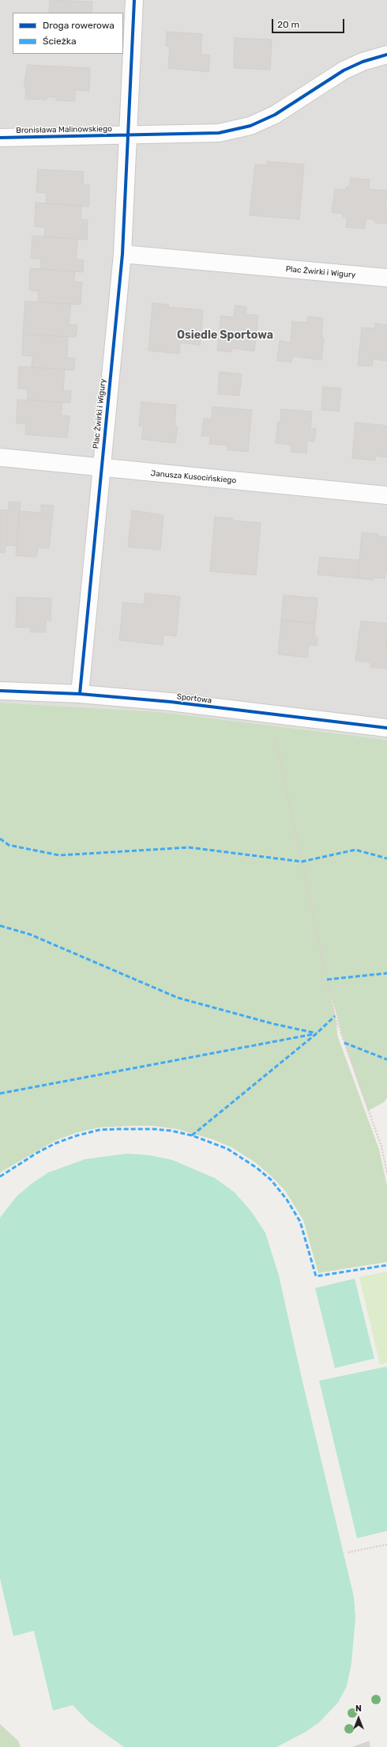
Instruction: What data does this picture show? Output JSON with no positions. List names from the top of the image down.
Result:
{
  "streets": {
    "street": [
      "Bronisława Malinowskiego",
      "Plac Żwirki i Wigury",
      "Janusza Kusocińskiego",
      "Sportowa"
    ]
  },
  "crossings": [
    ["Bronisława Malinowskiego", "Plac Żwirki i Wigury"],
    ["Plac Żwirki i Wigury", "Janusza Kusocińskiego"],
    ["Plac Żwirki i Wigury", "Sportowa"]
  ],
  "districts": ["Osiedle Sportowa"],
  "legend": ["Droga rowerowa", "Ścieżka"],
  "scale_bar": "20 m",
  "north": "top"
}
